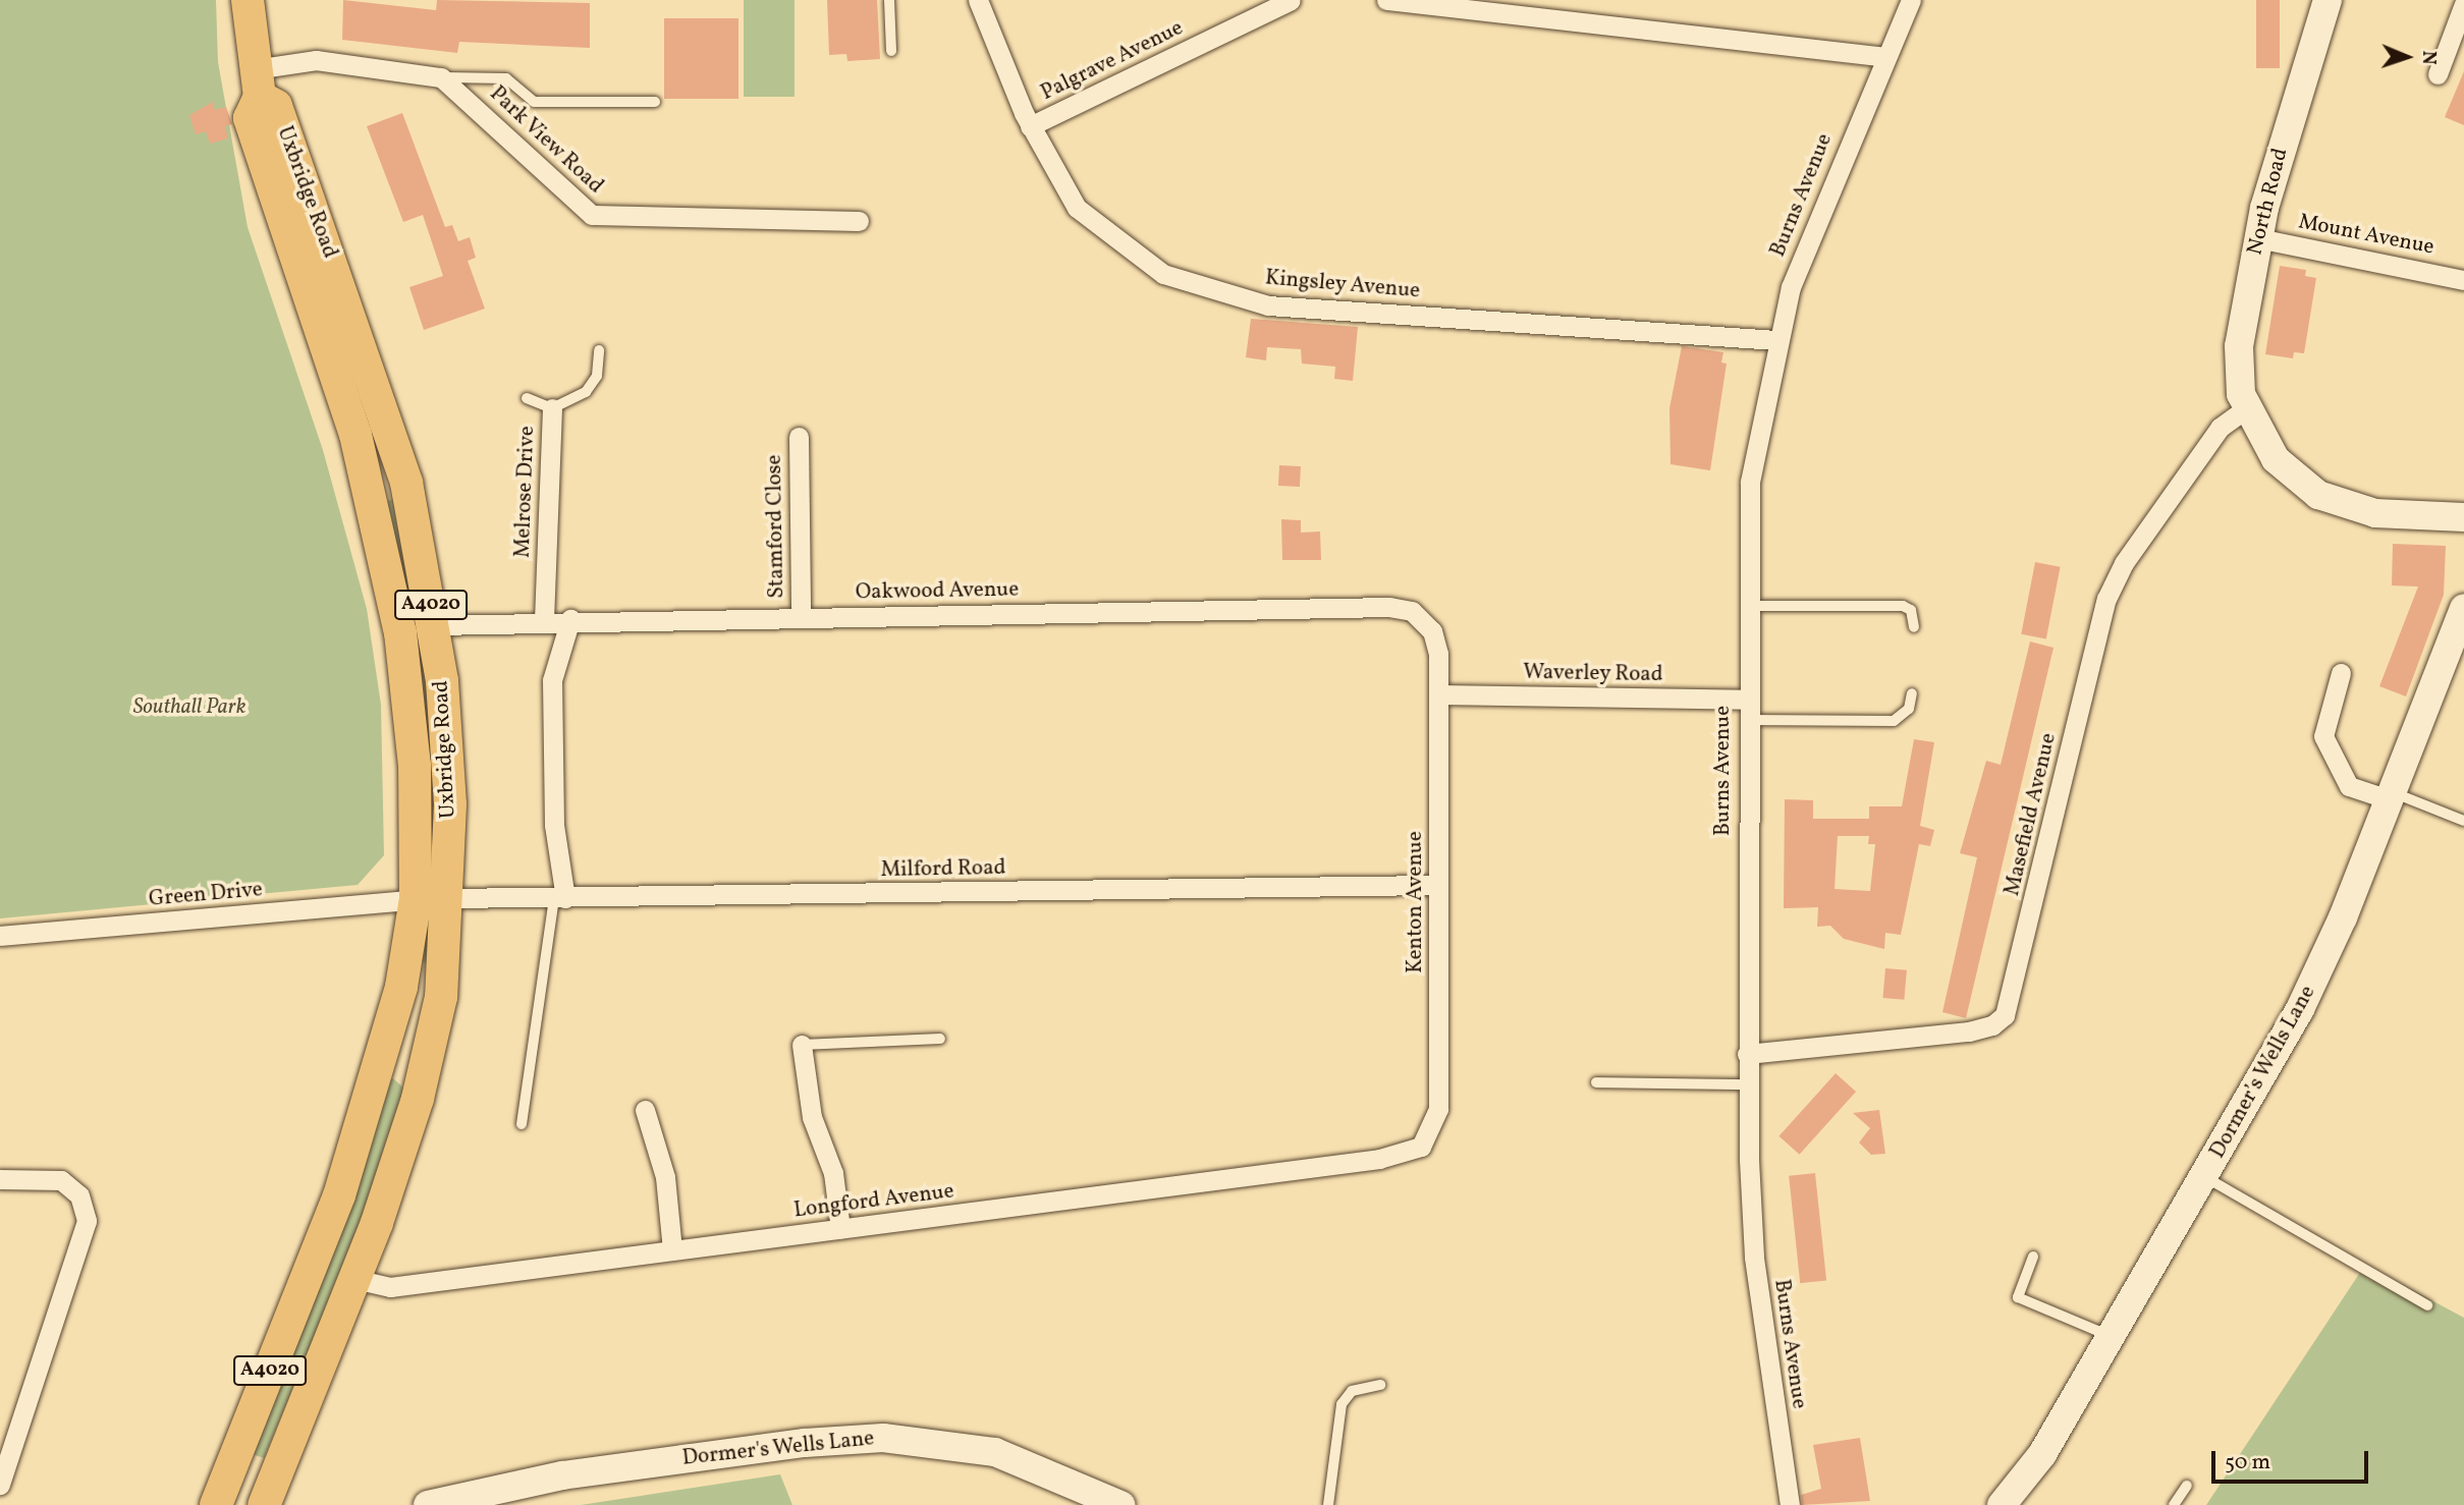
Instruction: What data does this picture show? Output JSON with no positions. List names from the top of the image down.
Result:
{
  "streets": {
    "main road": ["Uxbridge Road", "A4020"],
    "street": [
      "Palgrave Avenue",
      "Park View Road",
      "Burns Avenue",
      "North Road",
      "Mount Avenue",
      "Kingsley Avenue",
      "Melrose Drive",
      "Stamford Close",
      "Oakwood Avenue",
      "Waverley Road",
      "Masefield Avenue",
      "Milford Road",
      "Green Drive",
      "Kenton Avenue",
      "Dormer’s Wells Lane",
      "Longford Avenue",
      "Dormer's Wells Lane"
    ]
  },
  "crossings": [
    ["Palgrave Avenue", "Kingsley Avenue"],
    ["Uxbridge Road", "Oakwood Avenue"],
    ["Uxbridge Road", "A4020"],
    ["Uxbridge Road", "Milford Road"],
    ["Uxbridge Road", "Green Drive"],
    ["Uxbridge Road", "Longford Avenue"],
    ["Burns Avenue", "Kingsley Avenue"],
    ["Burns Avenue", "Waverley Road"],
    ["Burns Avenue", "Masefield Avenue"],
    ["North Road", "Mount Avenue"],
    ["North Road", "Masefield Avenue"],
    ["Melrose Drive", "Oakwood Avenue"],
    ["Stamford Close", "Oakwood Avenue"],
    ["Oakwood Avenue", "Kenton Avenue"],
    ["Waverley Road", "Kenton Avenue"],
    ["Milford Road", "Kenton Avenue"],
    ["Kenton Avenue", "Longford Avenue"]
  ],
  "parks": ["Southall Park"],
  "scale_bar": "50 m",
  "north": "right"
}
